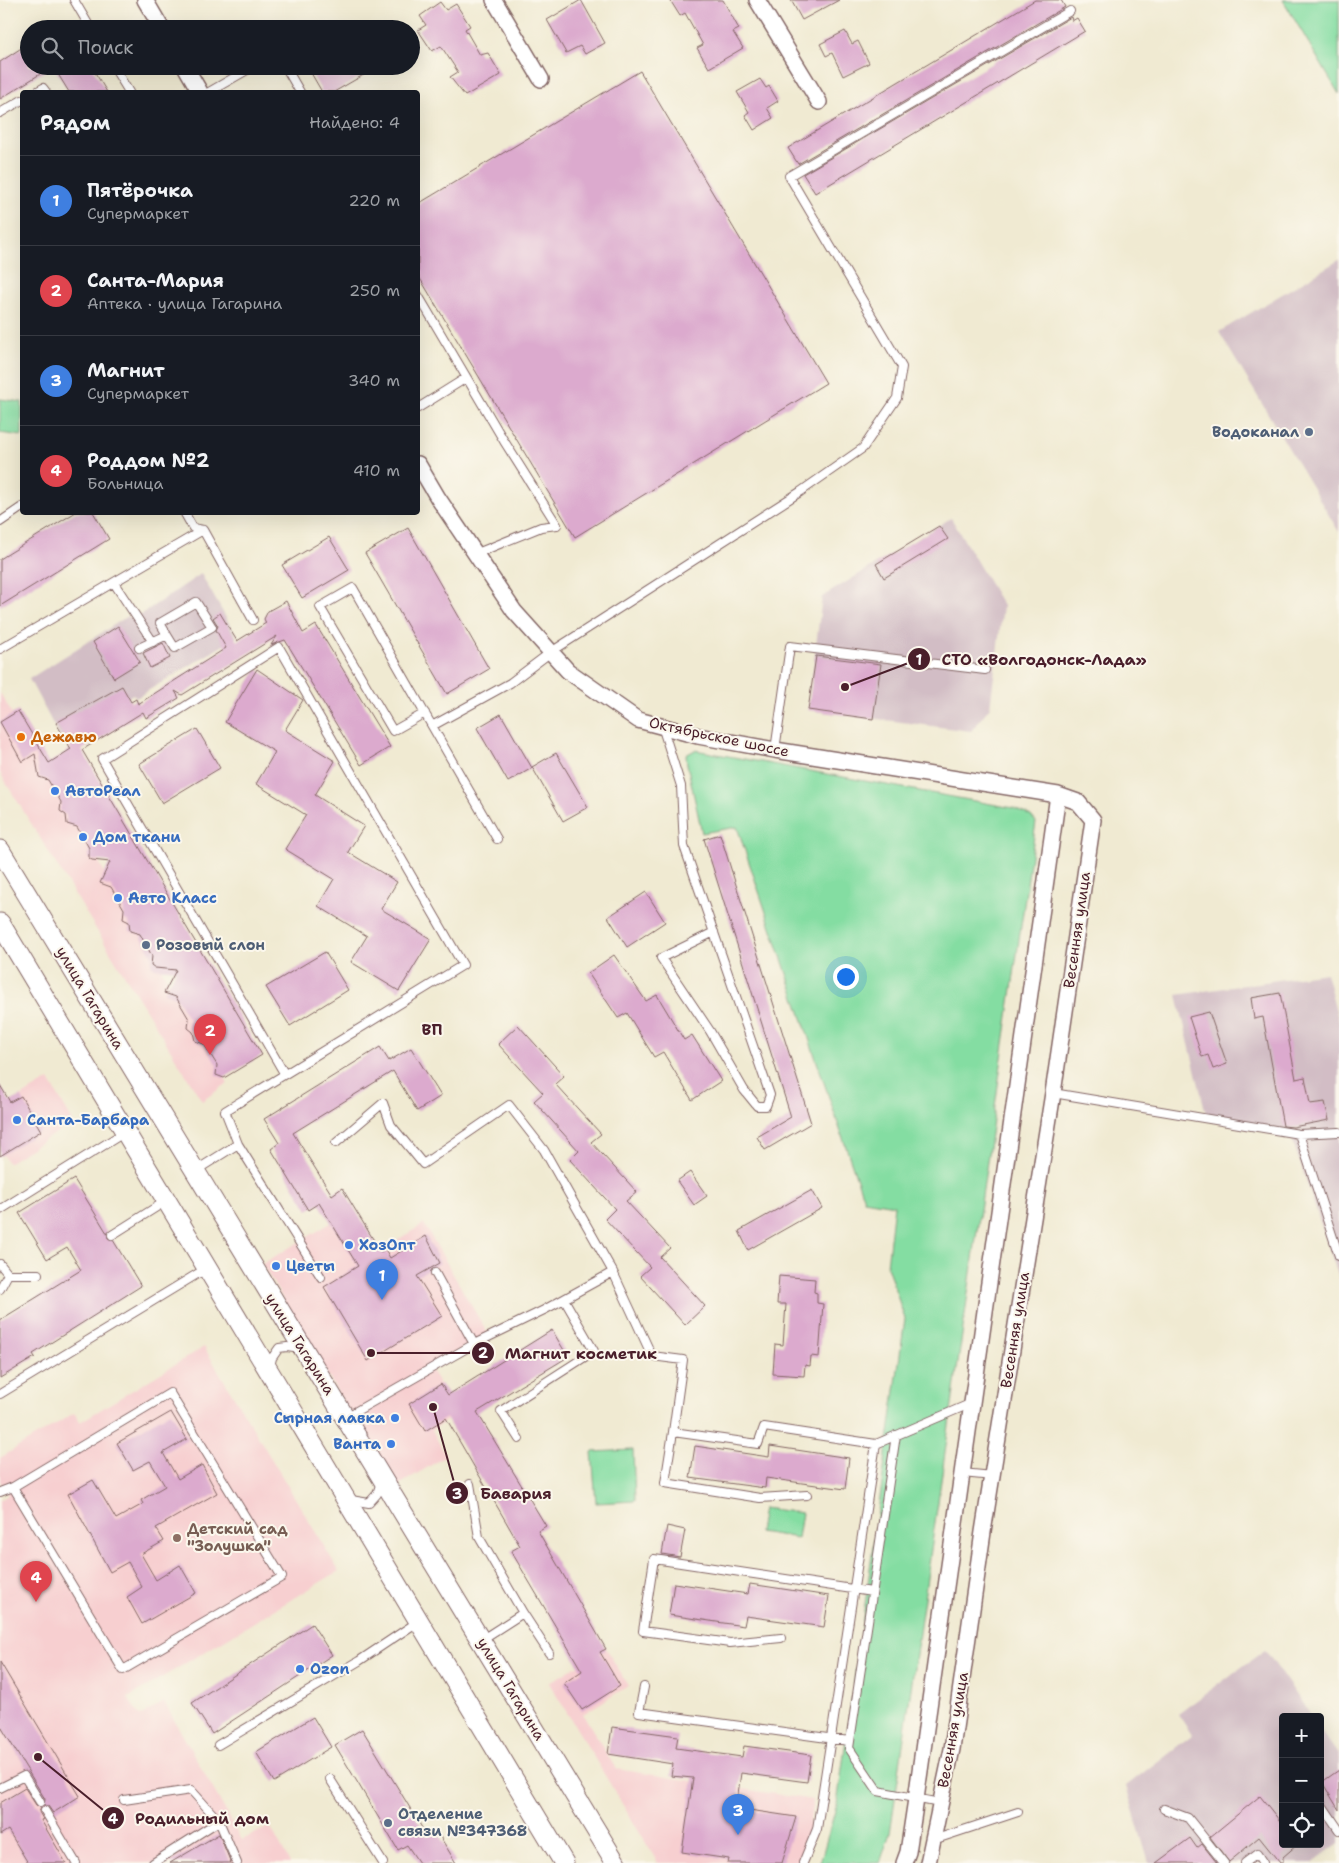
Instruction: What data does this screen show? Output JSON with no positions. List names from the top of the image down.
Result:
{
  "streets": {
    "street": ["Октябрьское шоссе", "Весенняя улица", "улица Гагарина"]
  },
  "crossings": [
    ["Октябрьское шоссе", "Весенняя улица"]
  ],
  "districts": ["ВП"],
  "places": [
    "Водоканал",
    "СТО «Волгодонск-Лада»",
    "Дежавю",
    "АвтоРеал",
    "Дом ткани",
    "Авто Класс",
    "Розовый слон",
    "Санта-Барбара",
    "ХозОпт",
    "Цветы",
    "Магнит косметик",
    "Бавария",
    "Сырная лавка",
    "Ванта",
    "Детский сад \"Золушка\"",
    "Ozon",
    "Родильный дом",
    "Отделение связи №347368"
  ],
  "page": {
    "search": "Поиск",
    "heading": ["Рядом", "Найдено: 4"],
    "list": [
      {
        "mark": "1",
        "name": "Пятёрочка",
        "note": "Супермаркет",
        "value": "220 m"
      },
      {
        "mark": "2",
        "name": "Санта-Мария",
        "note": "Аптека · улица Гагарина",
        "value": "250 m"
      },
      {
        "mark": "3",
        "name": "Магнит",
        "note": "Супермаркет",
        "value": "340 m"
      },
      {
        "mark": "4",
        "name": "Роддом №2",
        "note": "Больница",
        "value": "410 m"
      }
    ],
    "pins": [
      "2",
      "1",
      "4",
      "3"
    ],
    "map_buttons": ["+", "−"]
  }
}
